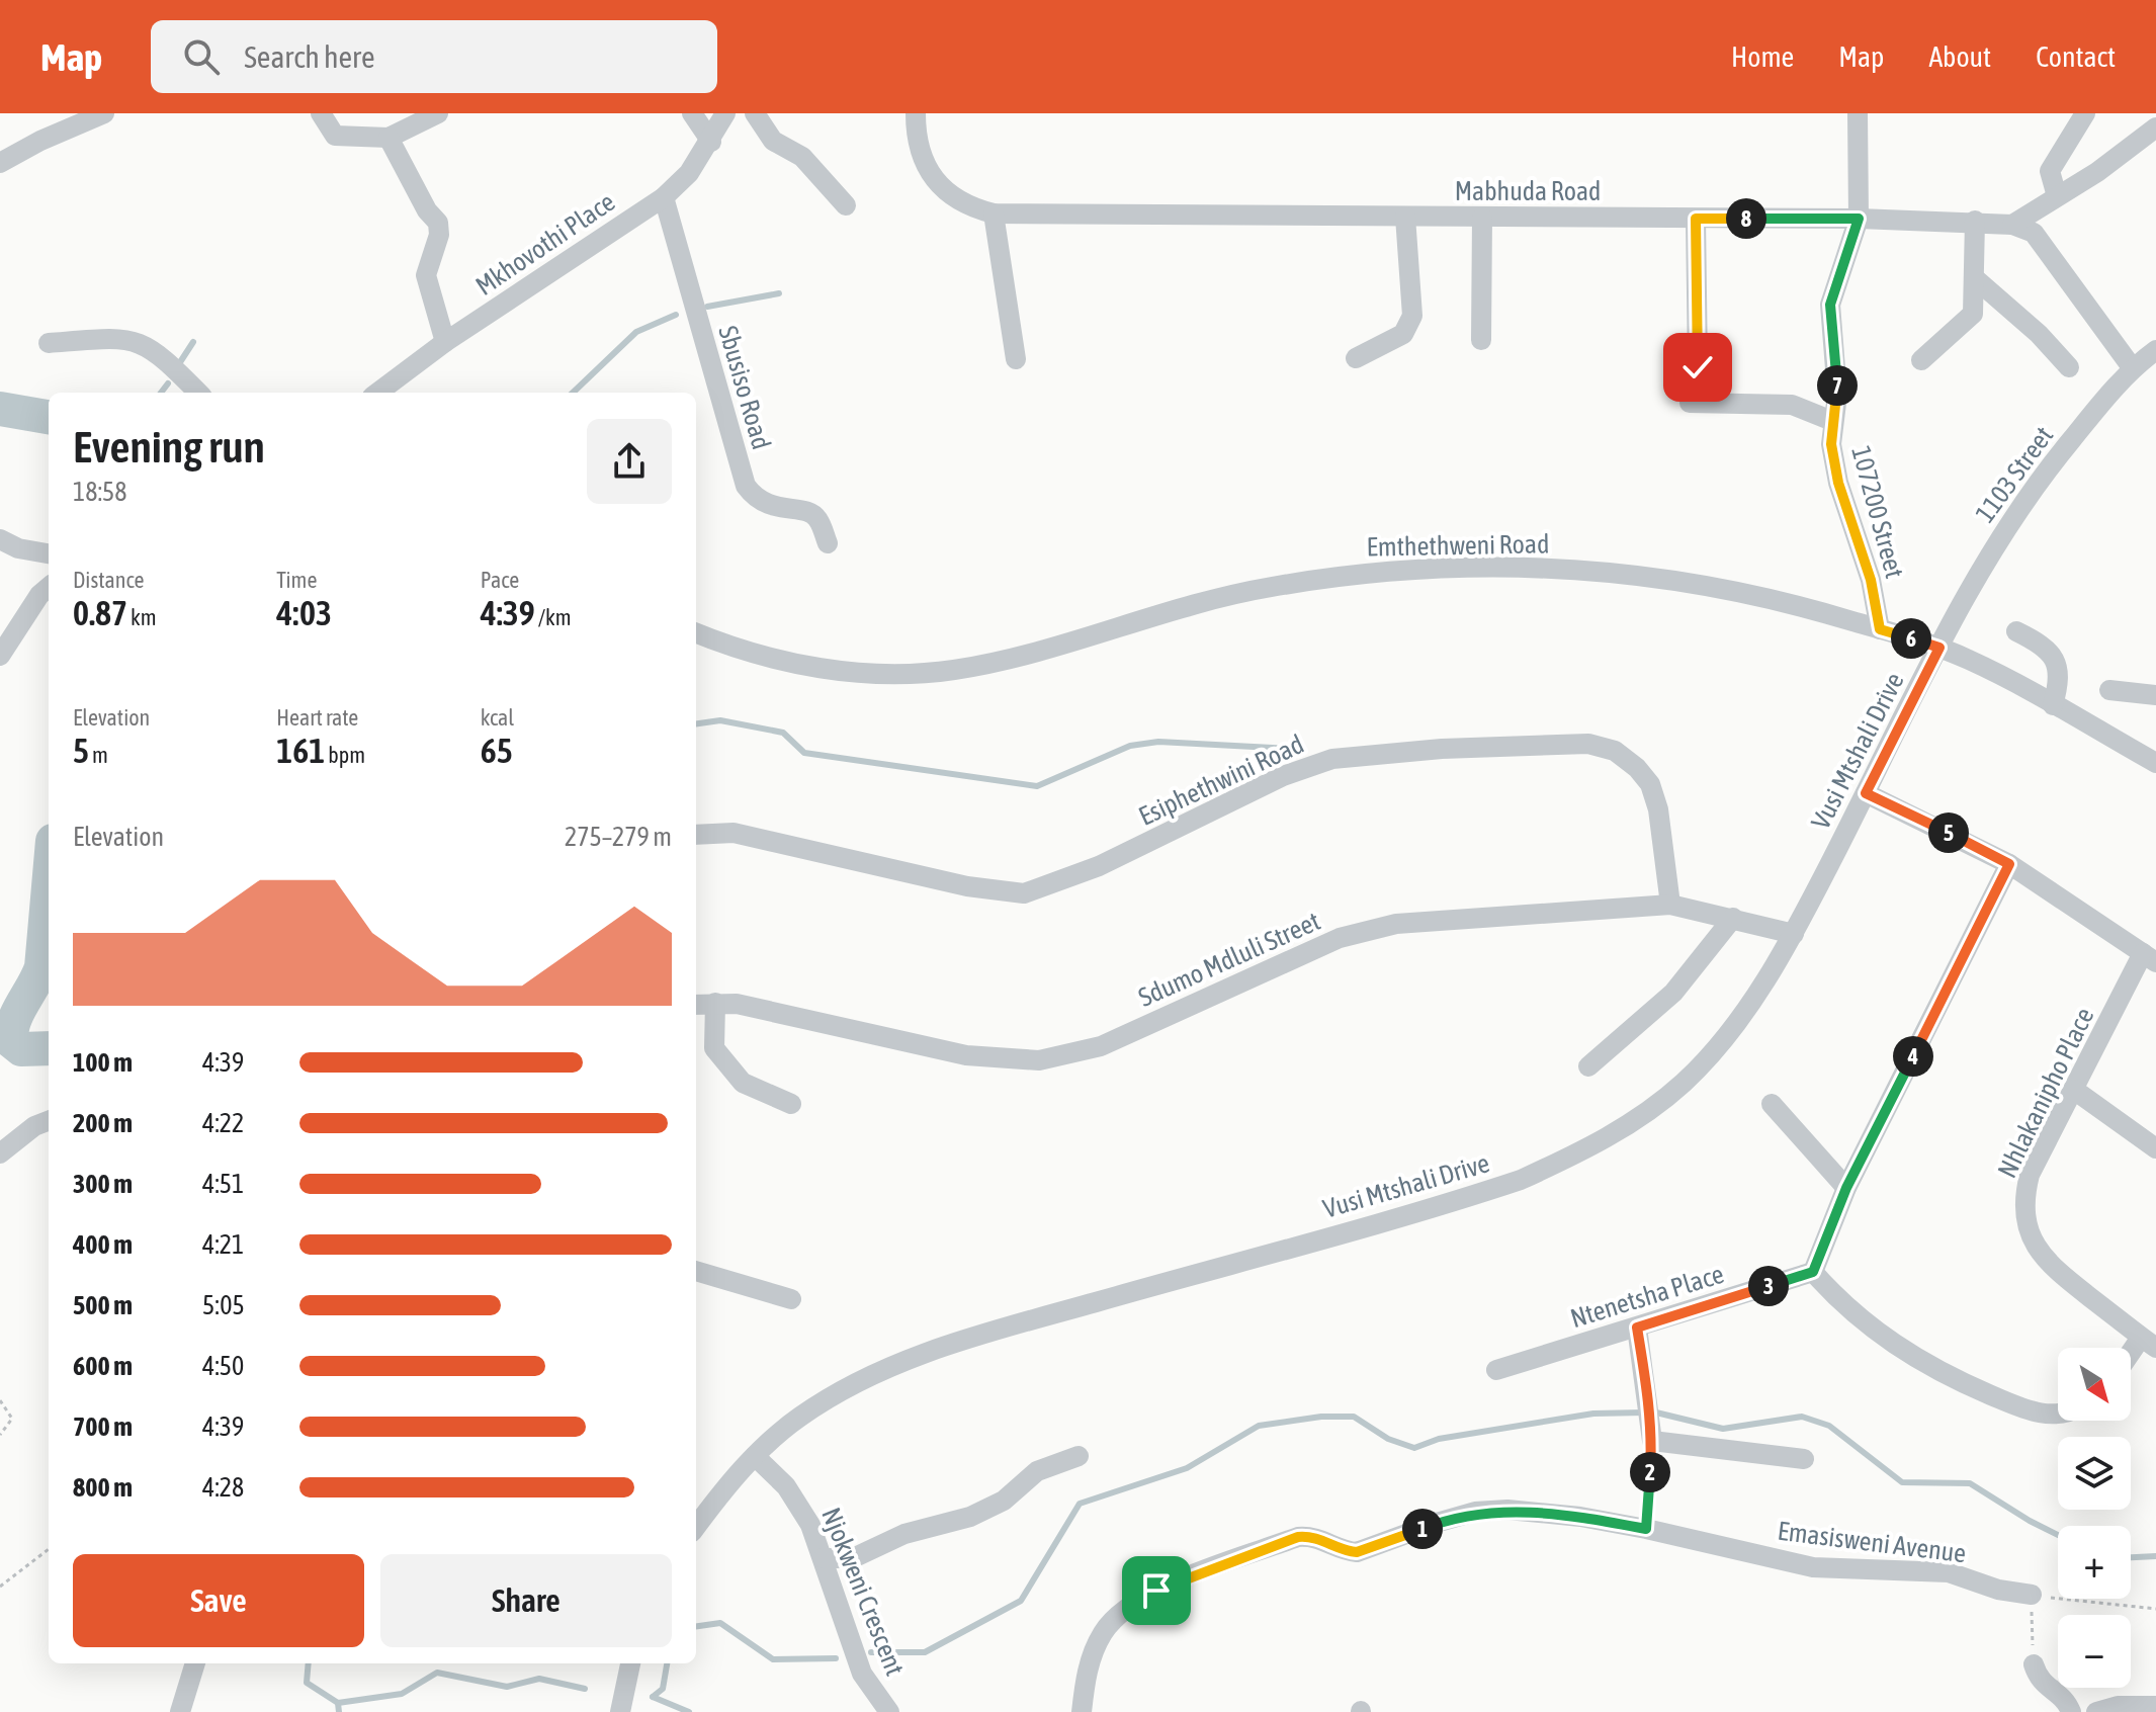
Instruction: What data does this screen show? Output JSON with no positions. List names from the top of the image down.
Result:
{
  "streets": {
    "street": [
      "Mabhuda Road",
      "Mkhovothi Place",
      "Sbusiso Road",
      "1103 Street",
      "107200 Street",
      "Emthethweni Road",
      "Vusi Mtshali Drive",
      "Esiphethwini Road",
      "Sdumo Mdluli Street",
      "Nhlakanipho Place",
      "Ntenetsha Place",
      "Emasisweni Avenue",
      "Njokweni Crescent"
    ]
  },
  "crossings": [
    ["Mabhuda Road", "1103 Street"],
    ["Mabhuda Road", "107200 Street"],
    ["Mkhovothi Place", "Sbusiso Road"],
    ["1103 Street", "Emthethweni Road"],
    ["1103 Street", "Vusi Mtshali Drive"],
    ["107200 Street", "Emthethweni Road"],
    ["Emthethweni Road", "Vusi Mtshali Drive"],
    ["Vusi Mtshali Drive", "Sdumo Mdluli Street"],
    ["Vusi Mtshali Drive", "Njokweni Crescent"],
    ["Esiphethwini Road", "Sdumo Mdluli Street"]
  ],
  "north": "bottom right",
  "page": {
    "header": "Map",
    "search": "Search here",
    "nav": [
      "Home",
      "Map",
      "About",
      "Contact"
    ],
    "pins": [
      "8",
      "7",
      "6",
      "5",
      "4",
      "3",
      "2",
      "1"
    ],
    "heading": ["Evening run", "18:58"],
    "stats": [
      ["Distance", "0.87 km"],
      ["Time", "4:03"],
      ["Pace", "4:39 /km"],
      ["Elevation", "5 m"],
      ["Heart rate", "161 bpm"],
      ["kcal", "65"]
    ],
    "chart": ["Elevation", "275–279 m"],
    "list": [
      {
        "name": "100 m",
        "note": "4:39"
      },
      {
        "name": "200 m",
        "note": "4:22"
      },
      {
        "name": "300 m",
        "note": "4:51"
      },
      {
        "name": "400 m",
        "note": "4:21"
      },
      {
        "name": "500 m",
        "note": "5:05"
      },
      {
        "name": "600 m",
        "note": "4:50"
      },
      {
        "name": "700 m",
        "note": "4:39"
      },
      {
        "name": "800 m",
        "note": "4:28"
      }
    ],
    "map_buttons": ["+", "−"],
    "buttons": ["Save", "Share"]
  }
}
